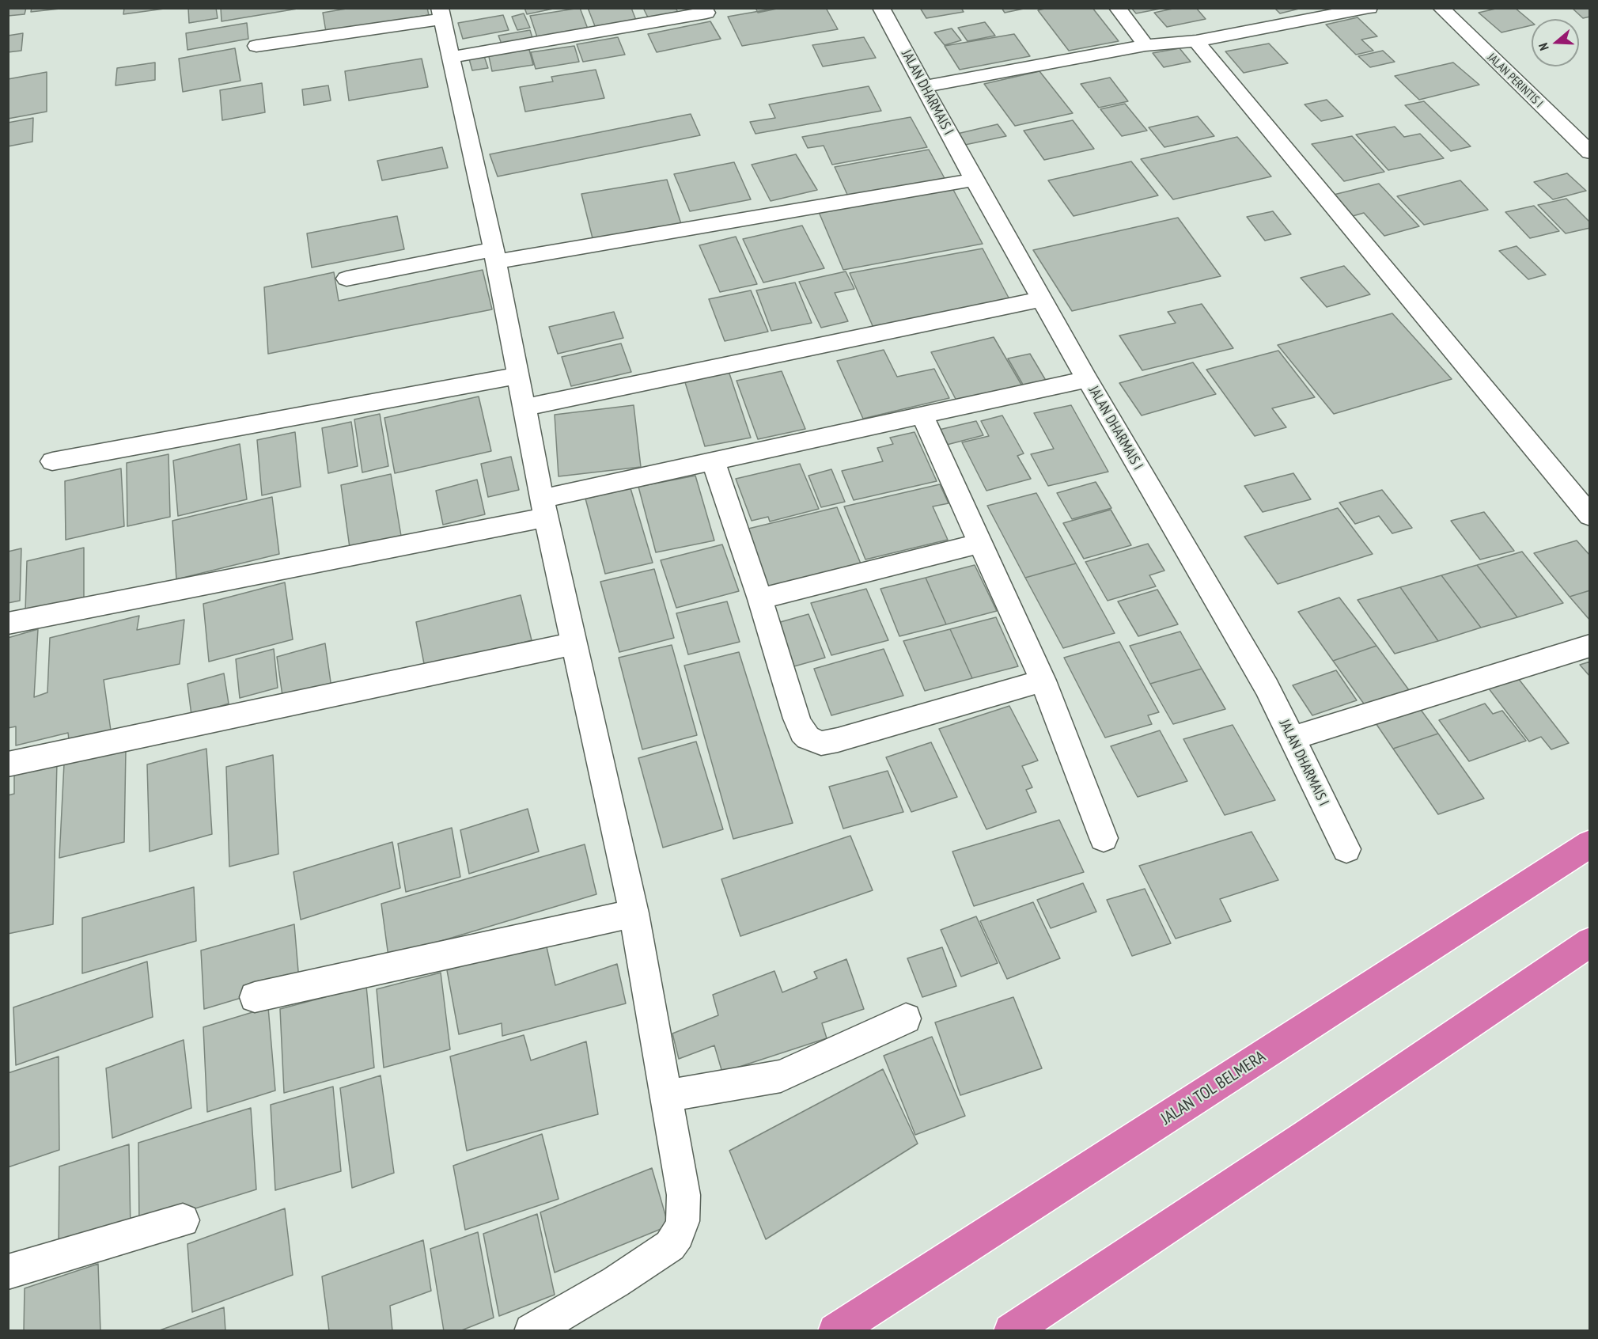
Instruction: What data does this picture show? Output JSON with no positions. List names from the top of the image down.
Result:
{
  "streets": {
    "highway": ["JALAN TOL BELMERA"],
    "street": ["JALAN PERINTIS I", "JALAN DHARMAIS I"]
  },
  "north": "left"
}
